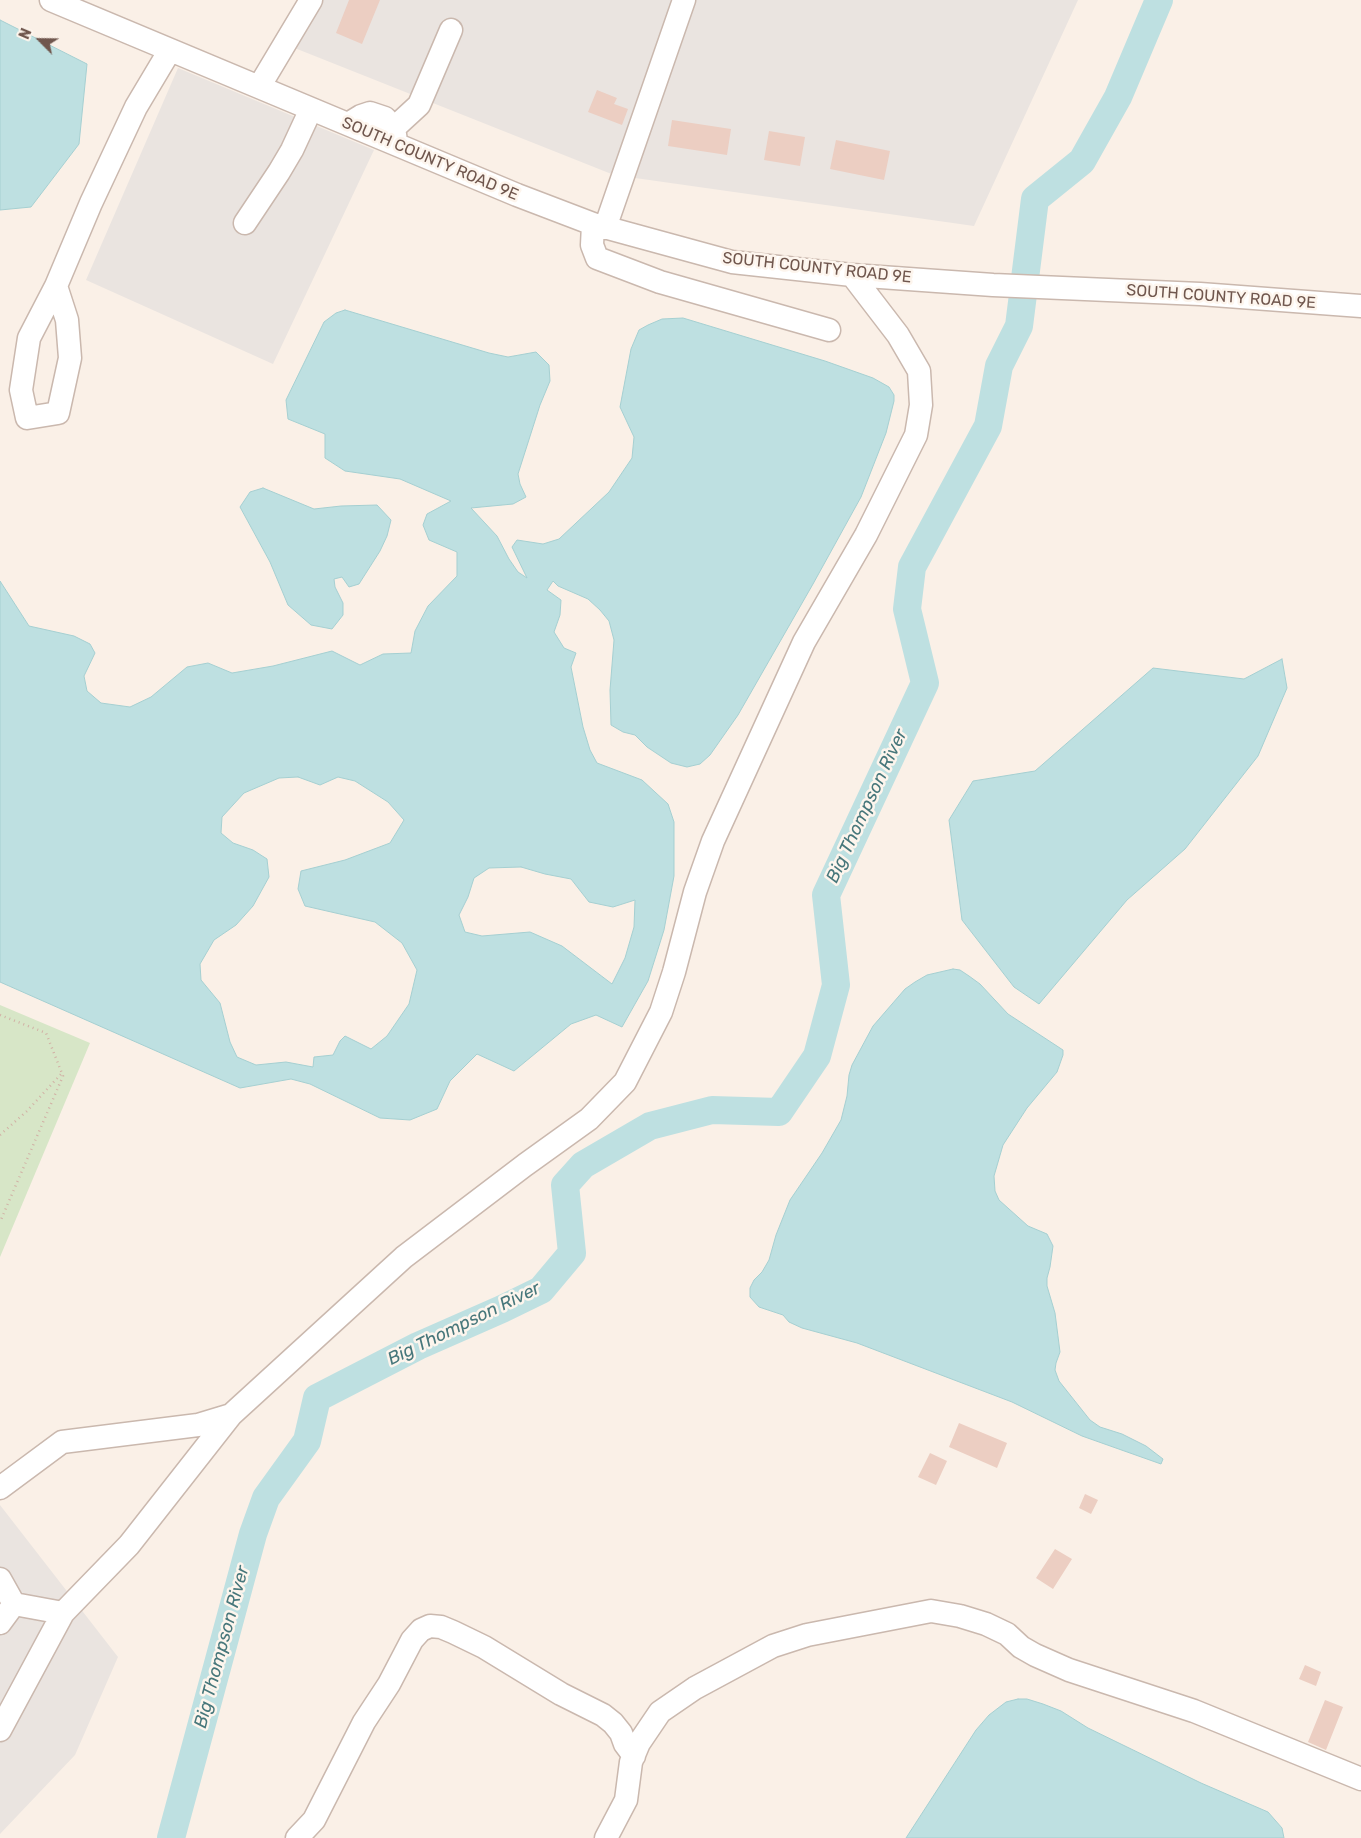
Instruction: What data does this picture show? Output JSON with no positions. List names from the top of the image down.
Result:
{
  "streets": {
    "street": ["SOUTH COUNTY ROAD 9E"]
  },
  "water": ["Big Thompson River"],
  "north": "top left"
}
